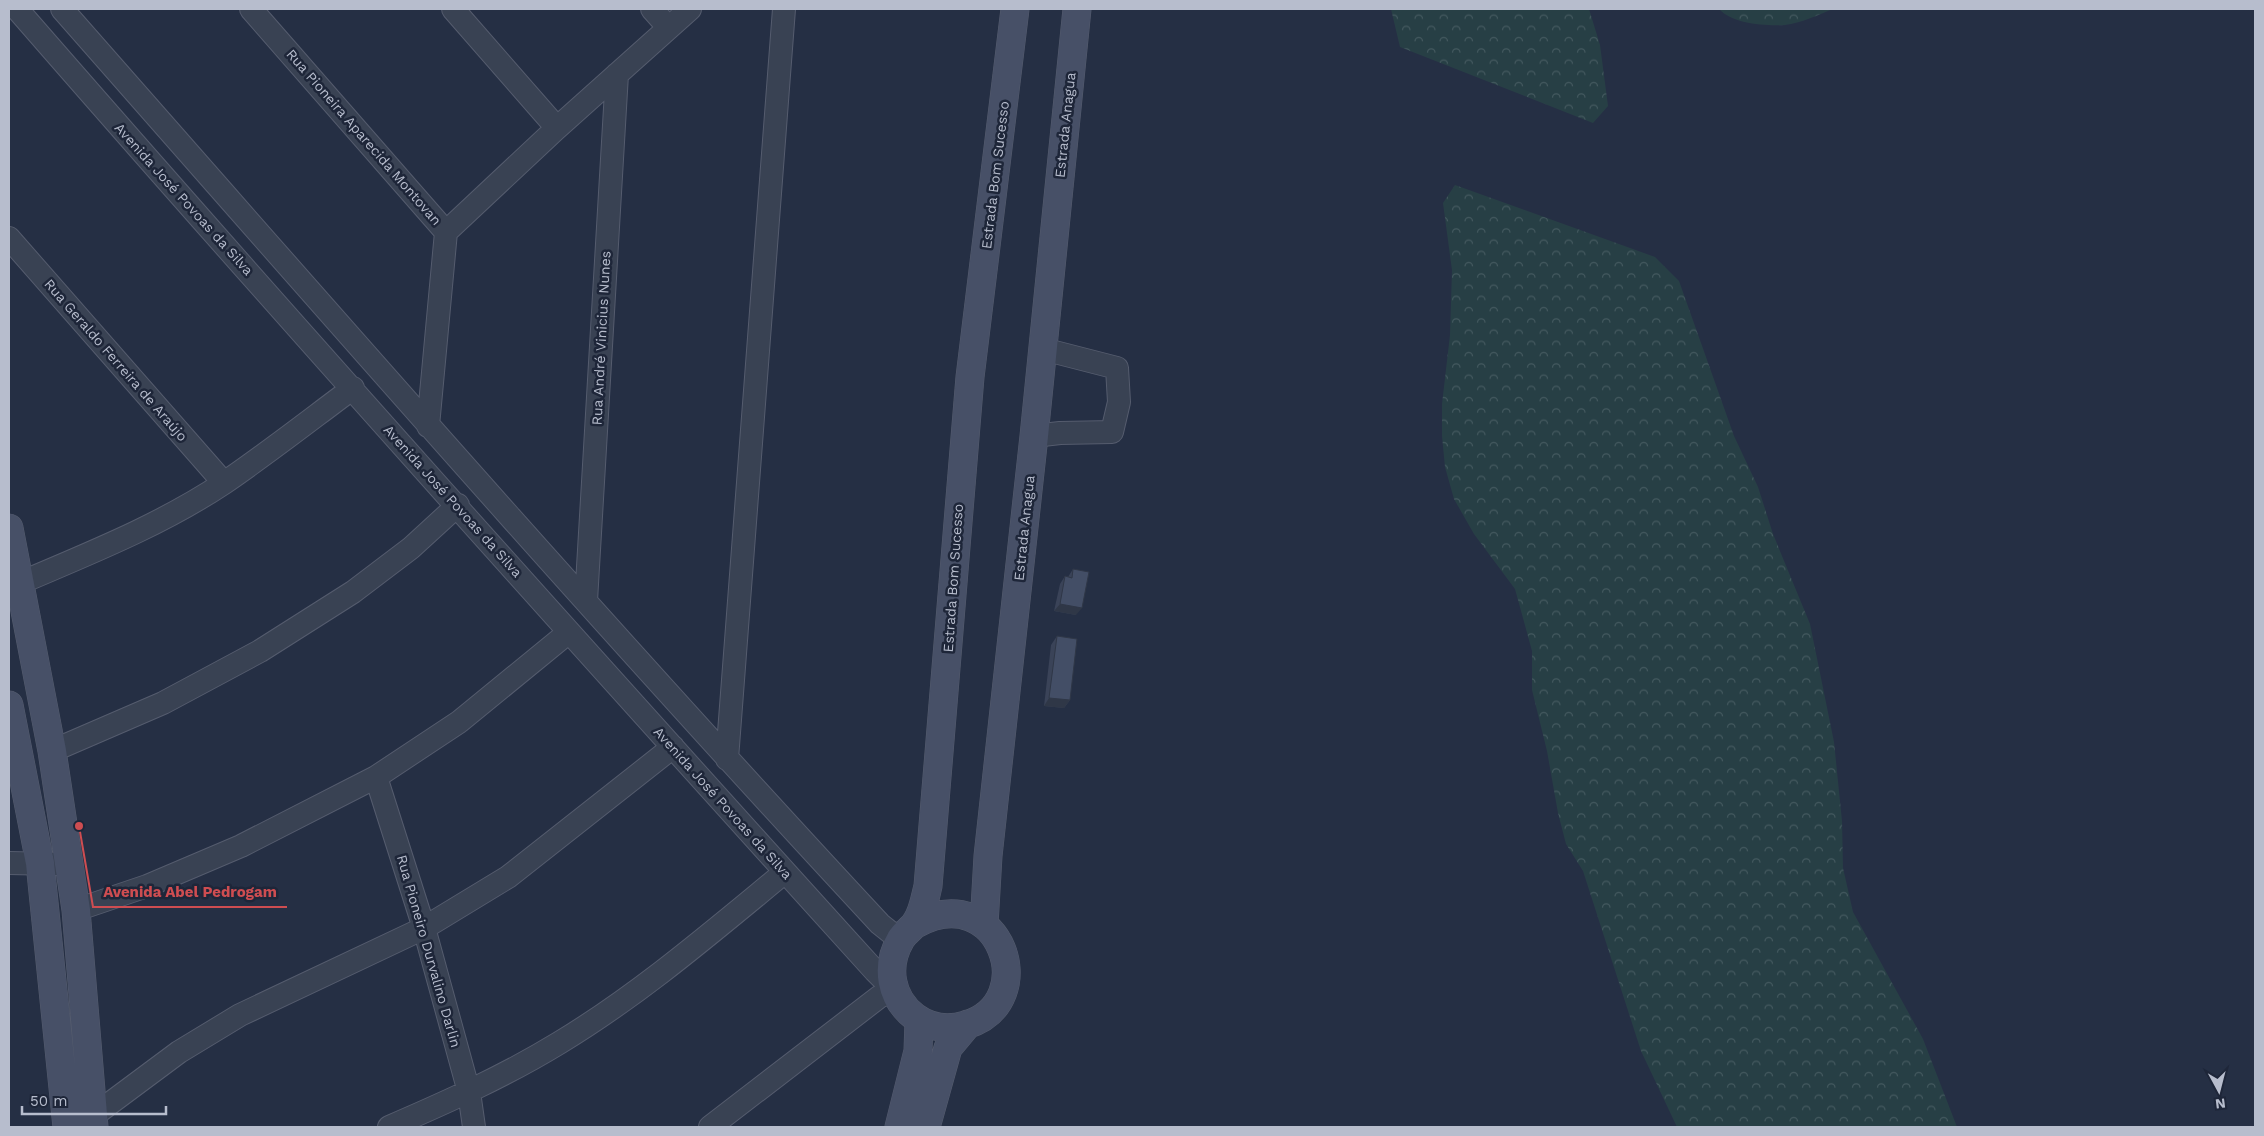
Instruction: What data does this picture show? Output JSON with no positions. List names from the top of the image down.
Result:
{
  "streets": {
    "main road": ["Estrada Anagua", "Estrada Bom Sucesso"],
    "street": [
      "Rua Pioneira Aparecida Montovan",
      "Avenida José Povoas da Silva",
      "Rua André Vinicius Nunes",
      "Rua Geraldo Ferreira de Araújo",
      "Rua Pioneiro Durvalino Darlin"
    ]
  },
  "crossings": [
    ["Estrada Anagua", "Estrada Bom Sucesso"],
    ["Estrada Anagua", "Avenida José Povoas da Silva"],
    ["Estrada Bom Sucesso", "Avenida José Povoas da Silva"]
  ],
  "places": ["Avenida Abel Pedrogam"],
  "scale_bar": "50 m",
  "north": "bottom"
}
